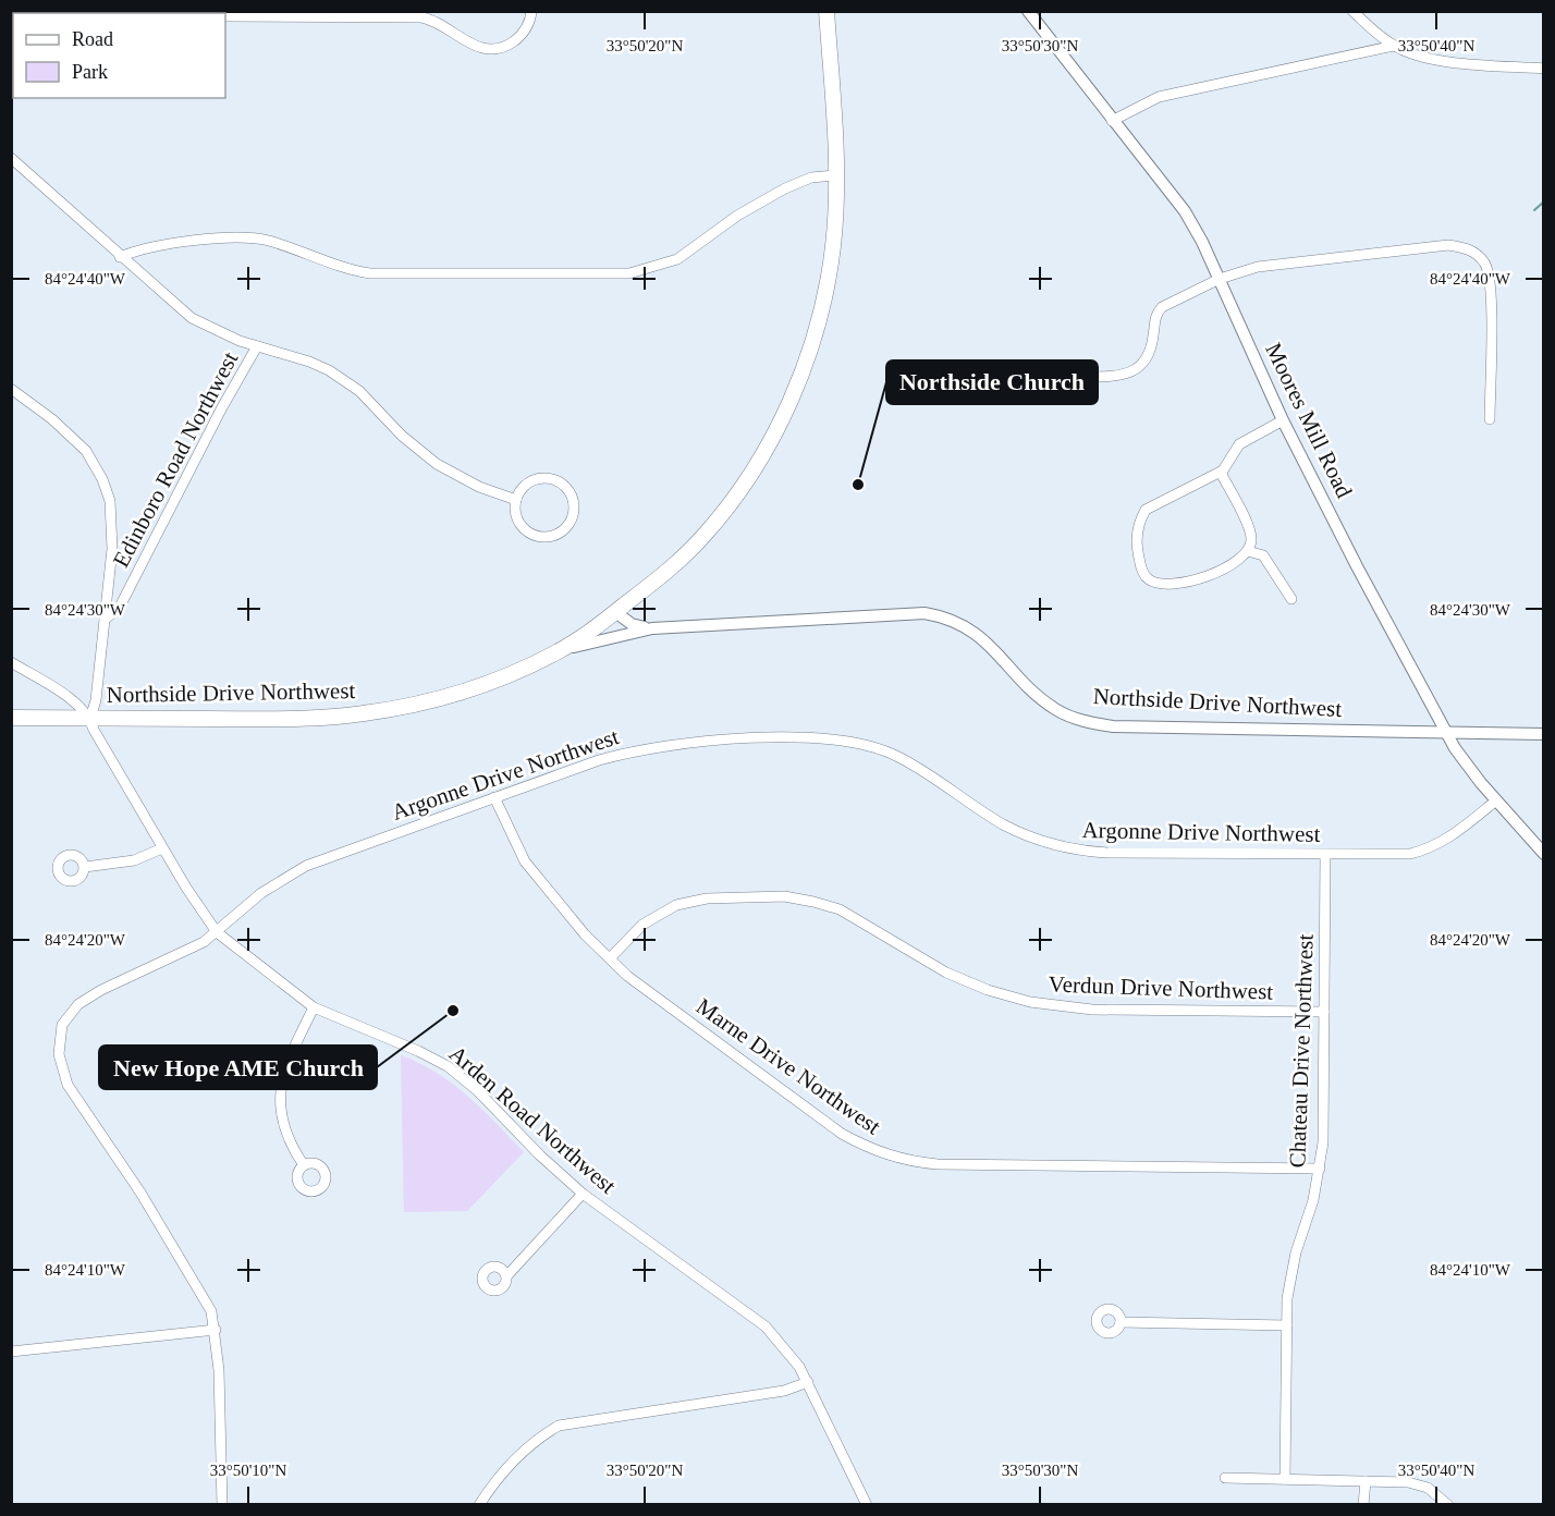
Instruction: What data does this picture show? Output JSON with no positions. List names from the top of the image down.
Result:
{
  "streets": {
    "main road": ["Northside Drive Northwest"],
    "street": [
      "Moores Mill Road",
      "Edinboro Road Northwest",
      "Argonne Drive Northwest",
      "Verdun Drive Northwest",
      "Chateau Drive Northwest",
      "Marne Drive Northwest",
      "Arden Road Northwest"
    ]
  },
  "crossings": [
    ["Moores Mill Road", "Northside Drive Northwest"],
    ["Moores Mill Road", "Argonne Drive Northwest"],
    ["Northside Drive Northwest", "Arden Road Northwest"],
    ["Argonne Drive Northwest", "Chateau Drive Northwest"],
    ["Argonne Drive Northwest", "Marne Drive Northwest"],
    ["Argonne Drive Northwest", "Arden Road Northwest"],
    ["Verdun Drive Northwest", "Chateau Drive Northwest"],
    ["Verdun Drive Northwest", "Marne Drive Northwest"],
    ["Chateau Drive Northwest", "Marne Drive Northwest"]
  ],
  "places": ["Northside Church", "New Hope AME Church"],
  "legend": ["Road", "Park"],
  "coordinates": [
    "33°50'20\"N",
    "33°50'30\"N",
    "33°50'40\"N",
    "84°24'40\"W",
    "84°24'30\"W",
    "84°24'20\"W",
    "84°24'10\"W",
    "33°50'10\"N"
  ]
}
